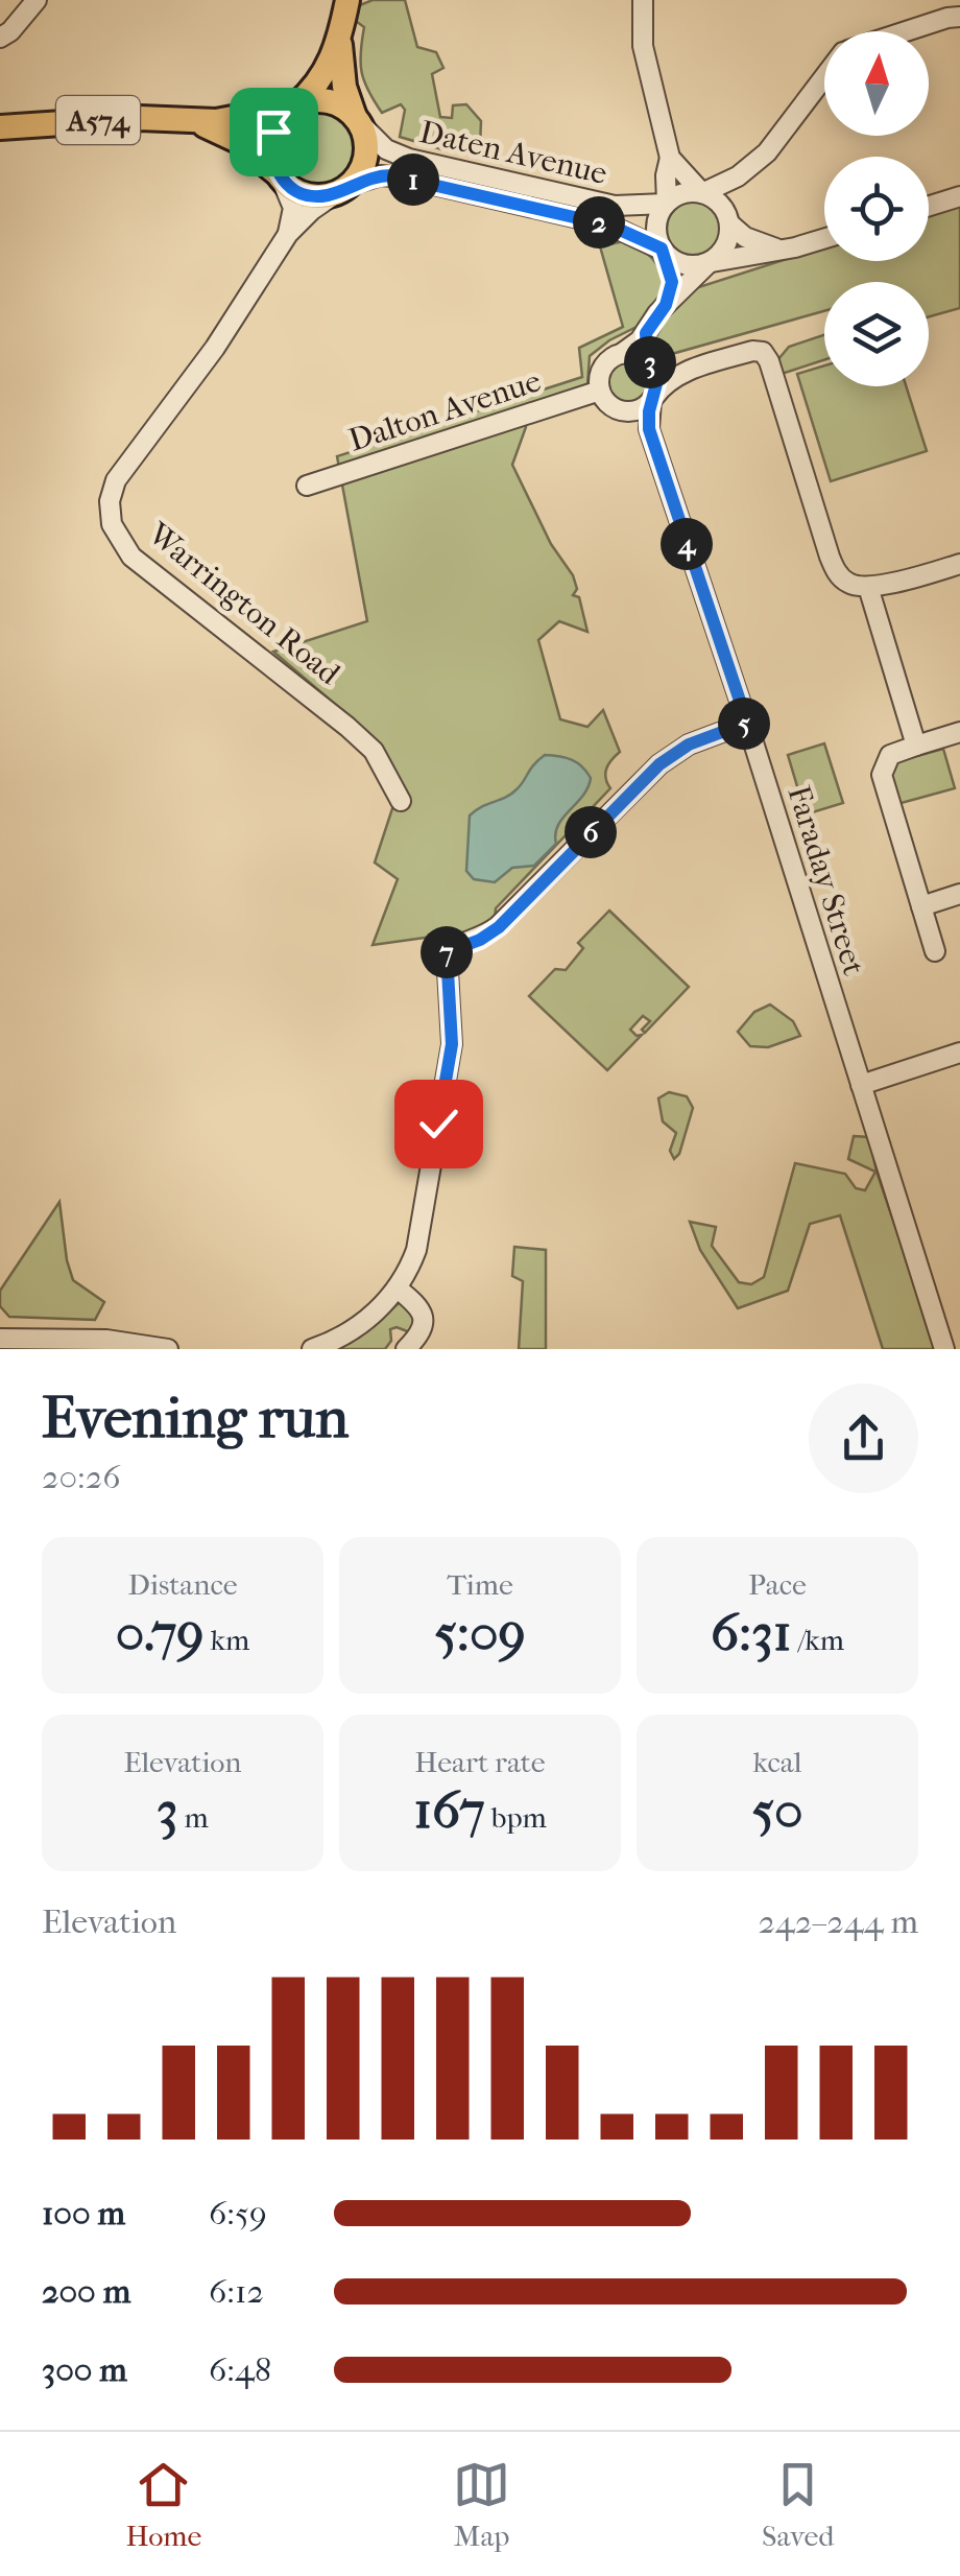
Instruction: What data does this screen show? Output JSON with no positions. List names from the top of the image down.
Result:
{
  "streets": {
    "main road": ["A574"],
    "street": [
      "Daten Avenue",
      "Dalton Avenue",
      "Warrington Road",
      "Faraday Street"
    ]
  },
  "crossings": [
    ["A574", "Daten Avenue"],
    ["A574", "Warrington Road"],
    ["Daten Avenue", "Warrington Road"],
    ["Dalton Avenue", "Faraday Street"]
  ],
  "north": "top",
  "page": {
    "pins": [
      "1",
      "2",
      "3",
      "4",
      "5",
      "6",
      "7"
    ],
    "heading": ["Evening run", "20:26"],
    "stats": [
      ["Distance", "0.79 km"],
      ["Time", "5:09"],
      ["Pace", "6:31 /km"],
      ["Elevation", "3 m"],
      ["Heart rate", "167 bpm"],
      ["kcal", "50"]
    ],
    "chart": ["Elevation", "242–244 m"],
    "list": [
      {
        "name": "100 m",
        "note": "6:59"
      },
      {
        "name": "200 m",
        "note": "6:12"
      },
      {
        "name": "300 m",
        "note": "6:48"
      }
    ],
    "tabs": ["Home", "Map", "Saved"]
  }
}
